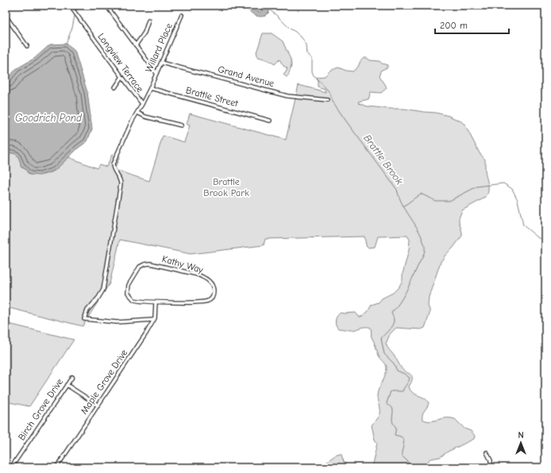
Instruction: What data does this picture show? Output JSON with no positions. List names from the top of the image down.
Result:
{
  "streets": {
    "street": [
      "Willard Place",
      "Longview Terrace",
      "Grand Avenue",
      "Brattle Street",
      "Kathy Way",
      "Maple Grove Drive",
      "Birch Grove Drive"
    ]
  },
  "crossings": [
    ["Willard Place", "Longview Terrace"],
    ["Willard Place", "Grand Avenue"],
    ["Willard Place", "Brattle Street"],
    ["Longview Terrace", "Maple Grove Drive"],
    ["Kathy Way", "Maple Grove Drive"]
  ],
  "water": ["Goodrich Pond", "Brattle Brook"],
  "parks": ["Brattle Brook Park"],
  "scale_bar": "200 m",
  "north": "top"
}
